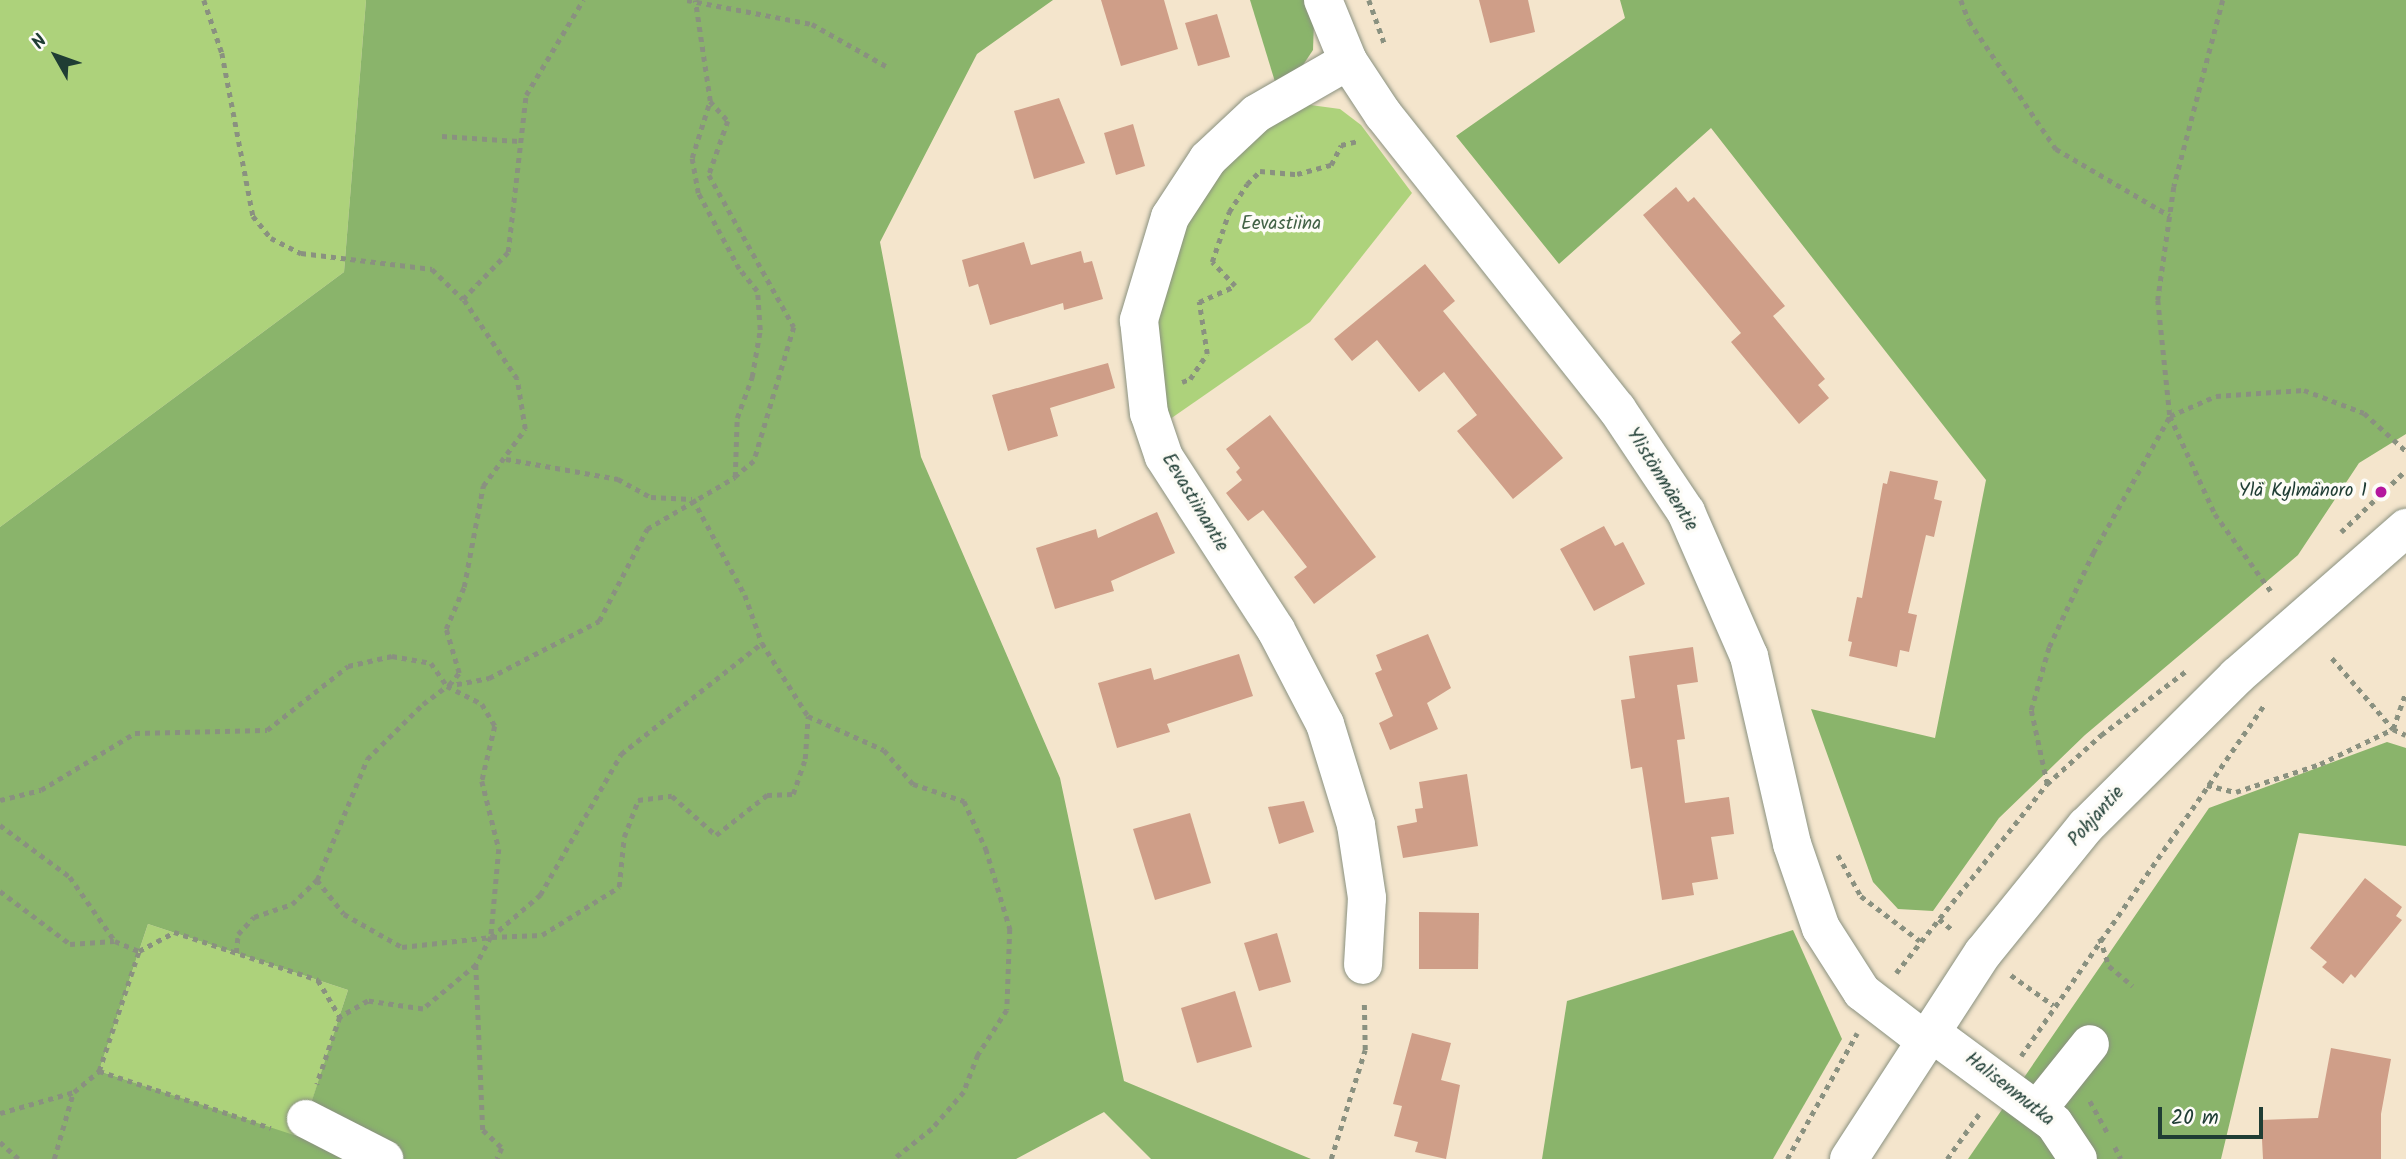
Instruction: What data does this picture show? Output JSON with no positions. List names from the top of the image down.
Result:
{
  "streets": {
    "street": [
      "Ylistönmäentie",
      "Eevastiinantie",
      "Pohjantie",
      "Halisenmutka"
    ]
  },
  "crossings": [
    ["Ylistönmäentie", "Eevastiinantie"],
    ["Ylistönmäentie", "Pohjantie"],
    ["Ylistönmäentie", "Halisenmutka"],
    ["Pohjantie", "Halisenmutka"]
  ],
  "parks": ["Eevastiina"],
  "places": ["Ylä Kylmänoro 1"],
  "scale_bar": "20 m",
  "north": "top left"
}
